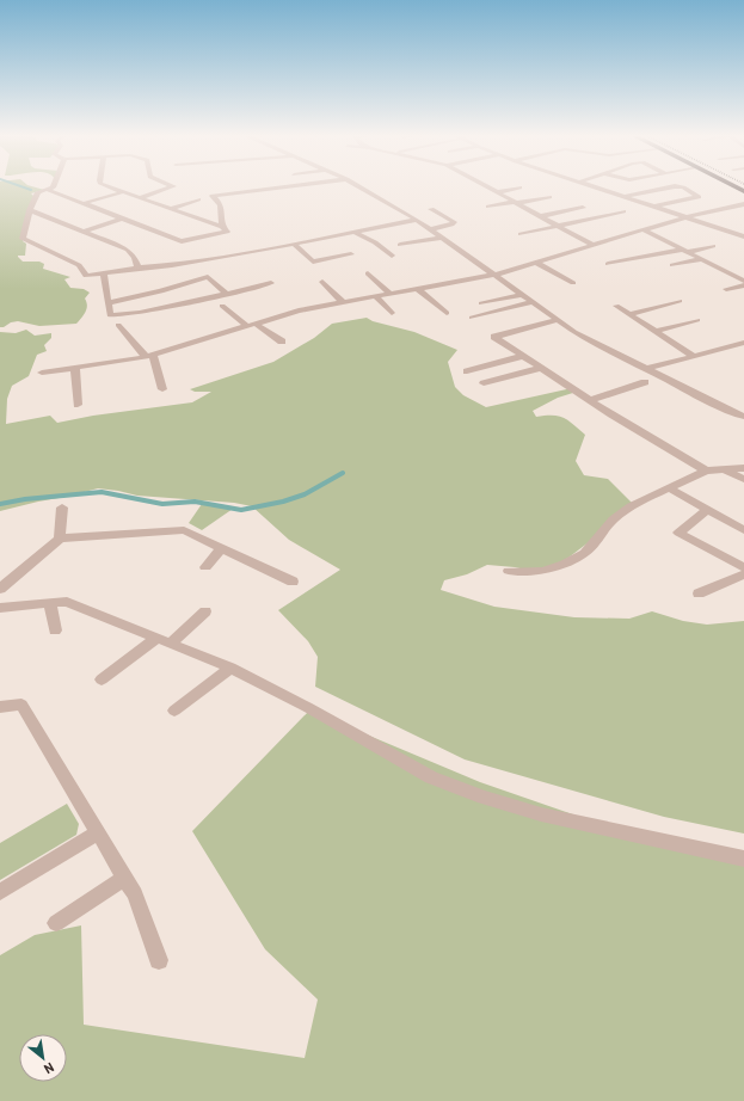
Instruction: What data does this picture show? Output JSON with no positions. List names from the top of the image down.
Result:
{
  "north": "bottom right"
}
